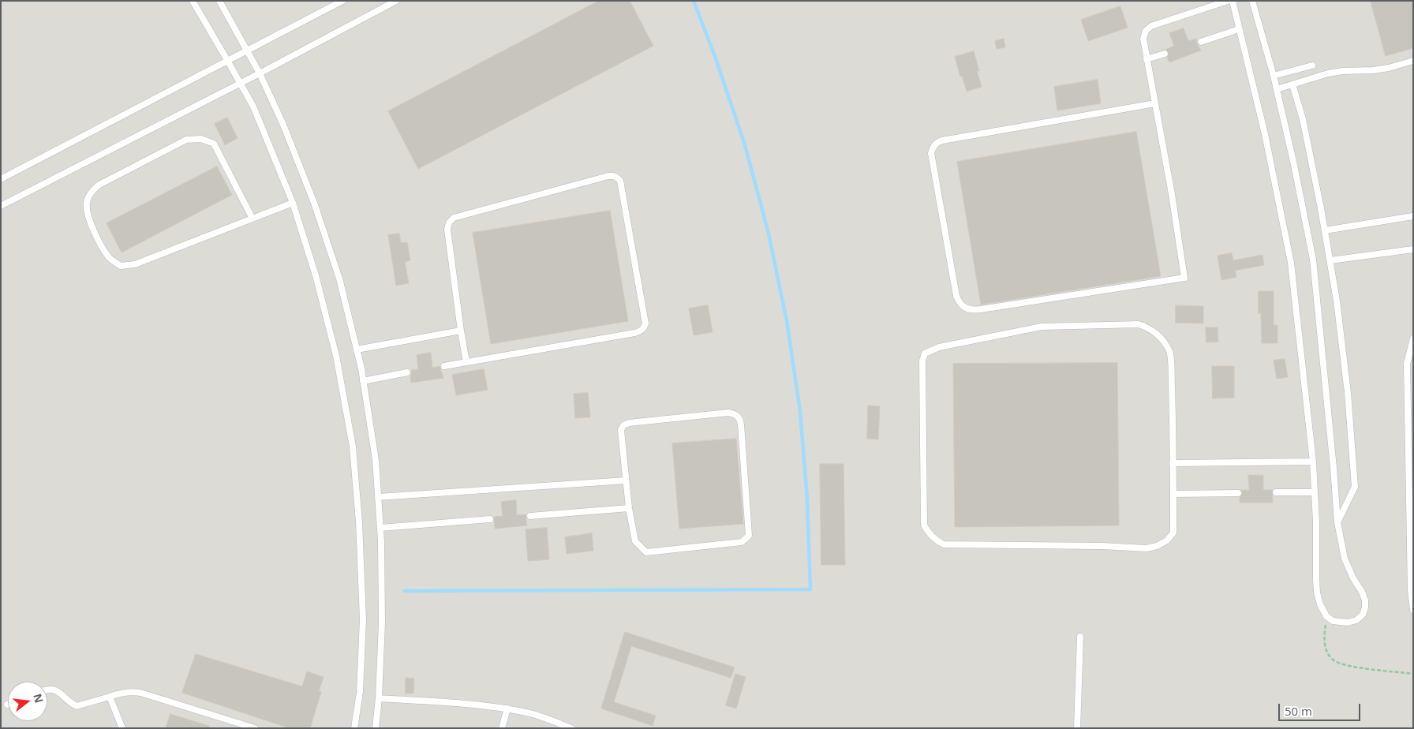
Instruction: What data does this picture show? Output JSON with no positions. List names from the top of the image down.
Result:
{
  "scale_bar": "50 m",
  "north": "right"
}
